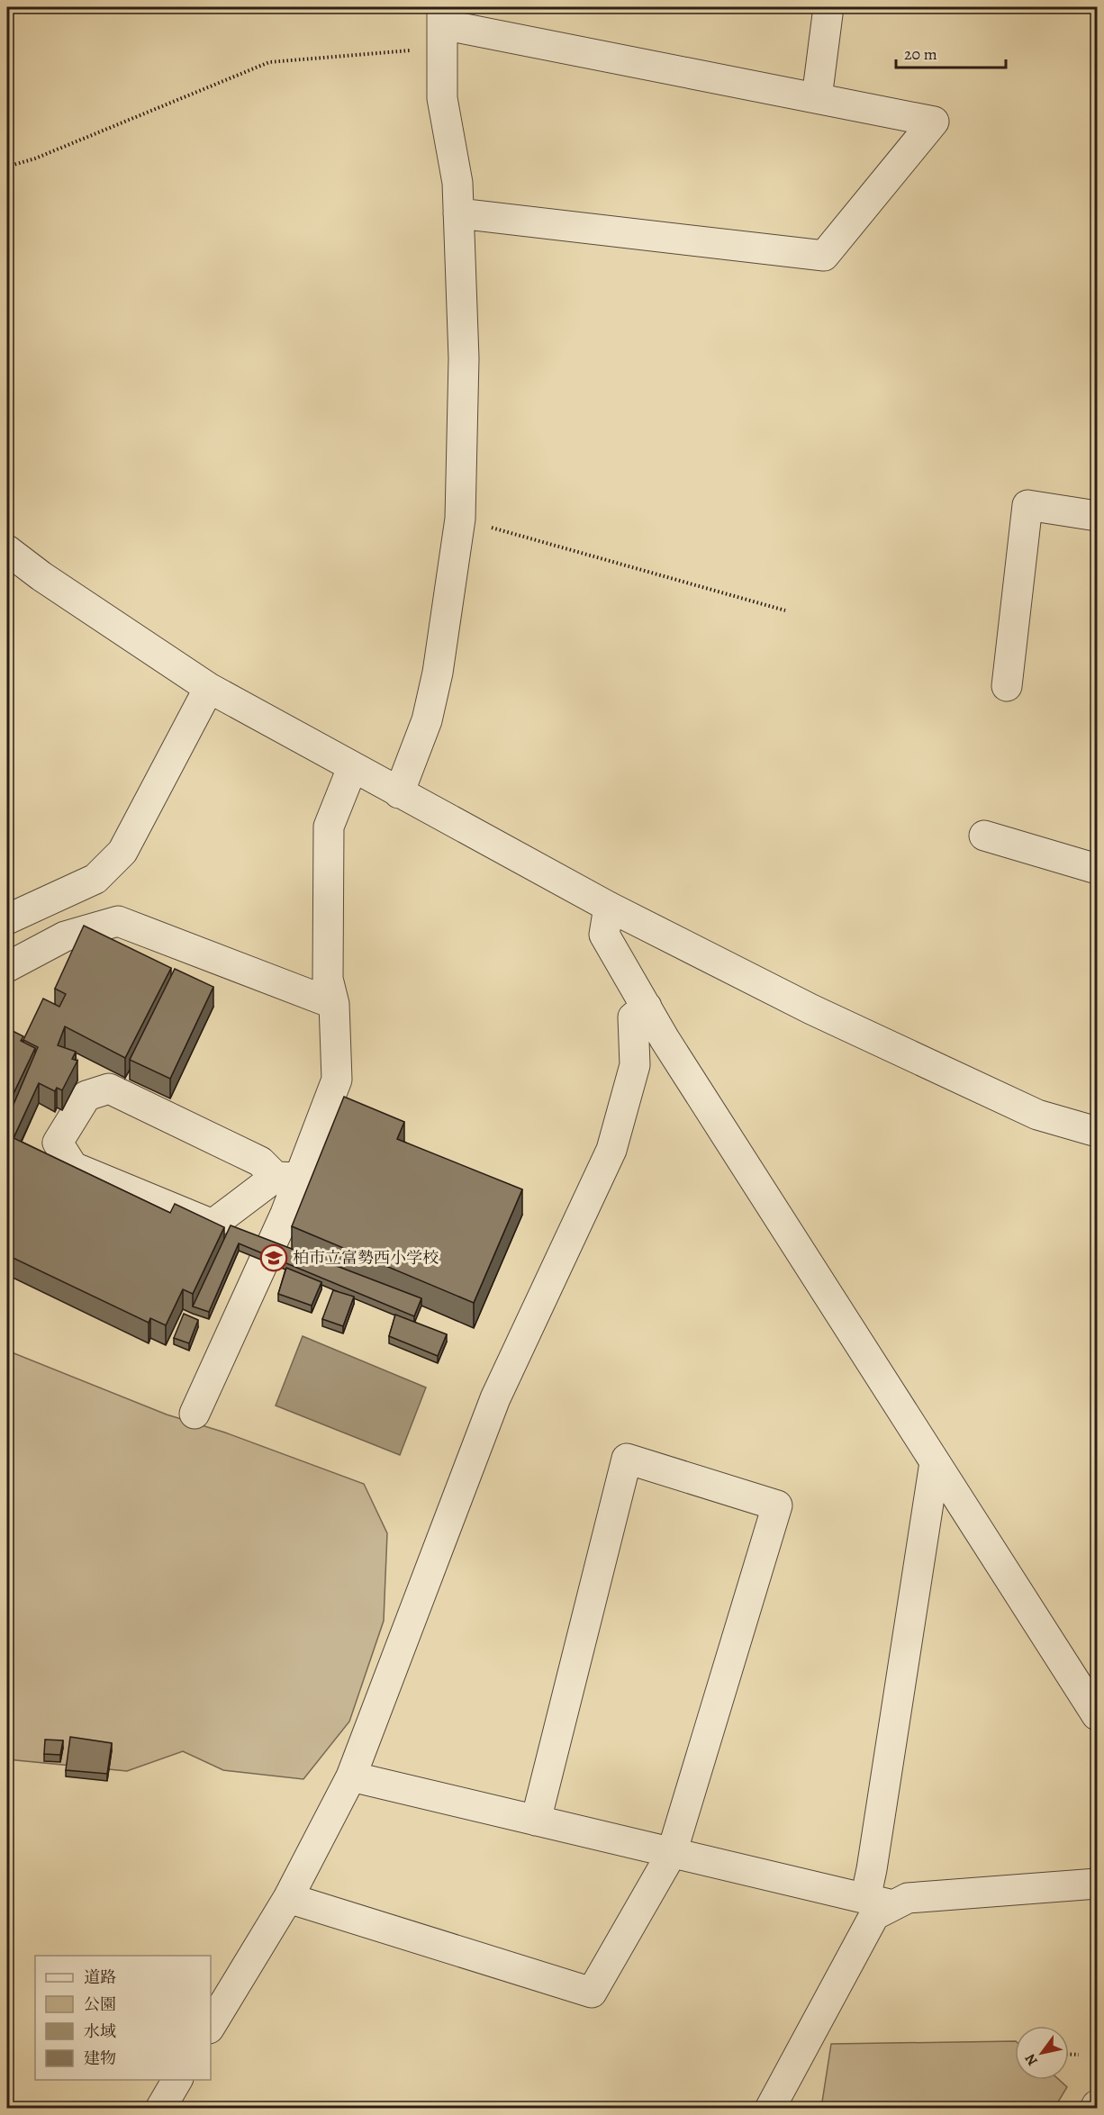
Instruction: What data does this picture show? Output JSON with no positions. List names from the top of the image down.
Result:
{
  "places": {
    "school or university": ["柏市立富勢西小学校"]
  },
  "legend": [
    "道路",
    "公園",
    "水域",
    "建物"
  ],
  "scale_bar": "20 m",
  "north": "bottom left"
}
